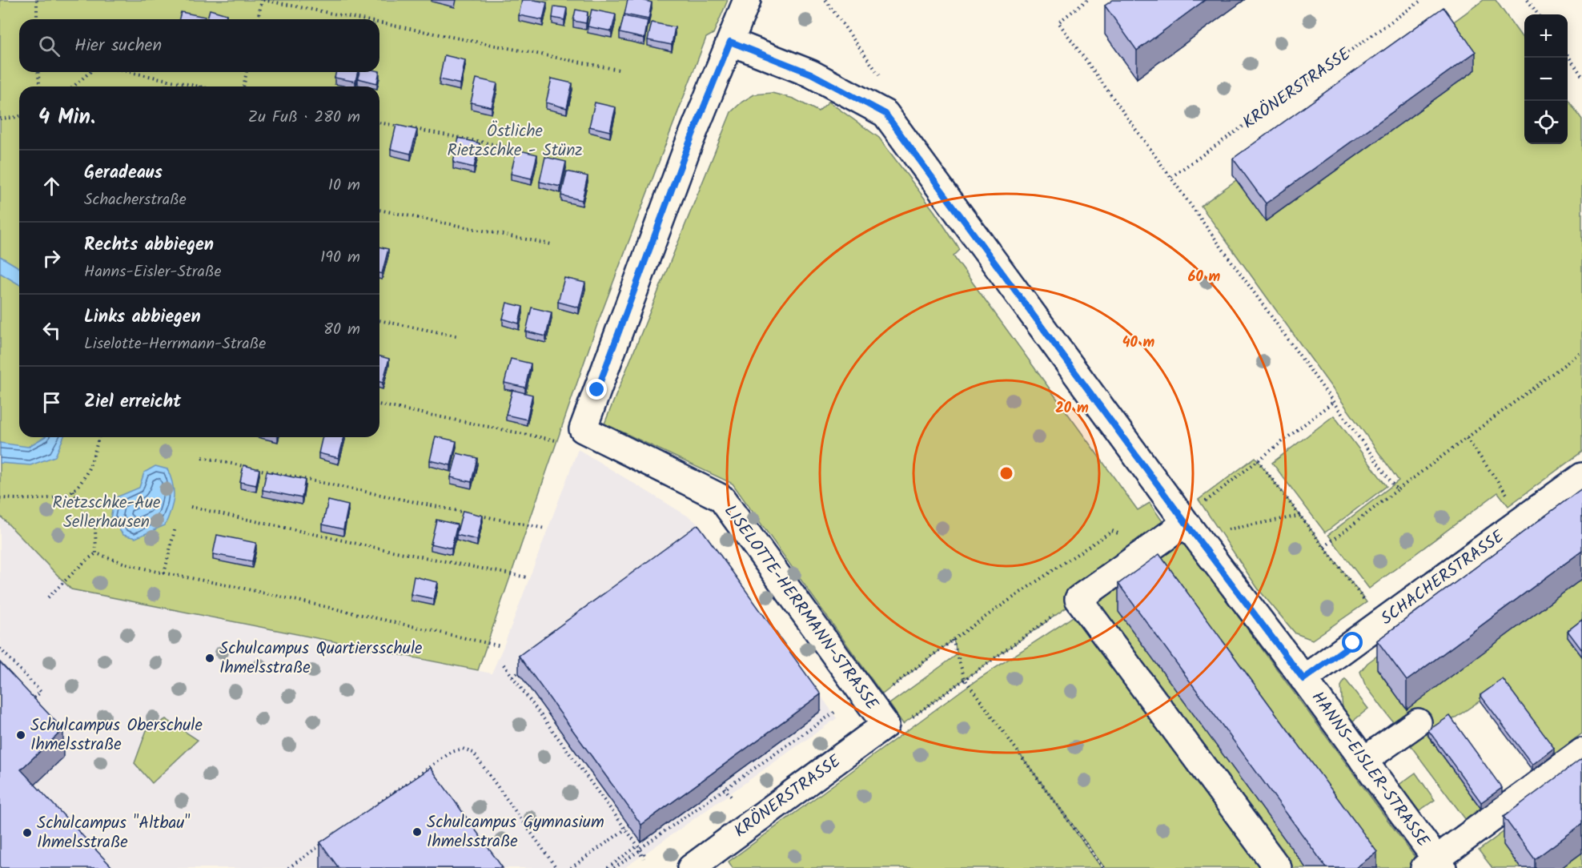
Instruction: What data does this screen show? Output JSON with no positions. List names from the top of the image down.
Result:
{
  "streets": {
    "street": [
      "KRÖNERSTRASSE",
      "SCHACHERSTRASSE",
      "LISELOTTE-HERRMANN-STRASSE",
      "HANNS-EISLER-STRASSE"
    ]
  },
  "crossings": [
    ["KRÖNERSTRASSE", "LISELOTTE-HERRMANN-STRASSE"],
    ["SCHACHERSTRASSE", "HANNS-EISLER-STRASSE"],
    ["LISELOTTE-HERRMANN-STRASSE", "HANNS-EISLER-STRASSE"]
  ],
  "parks": ["Östliche Rietzschke - Stünz", "Rietzschke-Aue Sellerhausen"],
  "places": [
    "Schulcampus Quartiersschule Ihmelsstraße",
    "Schulcampus Oberschule Ihmelsstraße",
    "Schulcampus Gymnasium Ihmelsstraße",
    "Schulcampus \"Altbau\" Ihmelsstraße"
  ],
  "page": {
    "map_buttons": ["+", "−"],
    "search": "Hier suchen",
    "heading": ["4 Min.", "Zu Fuß · 280 m"],
    "list": [
      ["Geradeaus", "Schacherstraße", "10 m"],
      ["Rechts abbiegen", "Hanns-Eisler-Straße", "190 m"],
      ["Links abbiegen", "Liselotte-Herrmann-Straße", "80 m"],
      "Ziel erreicht"
    ]
  },
  "rings": ["60 m", "40 m", "20 m"]
}
